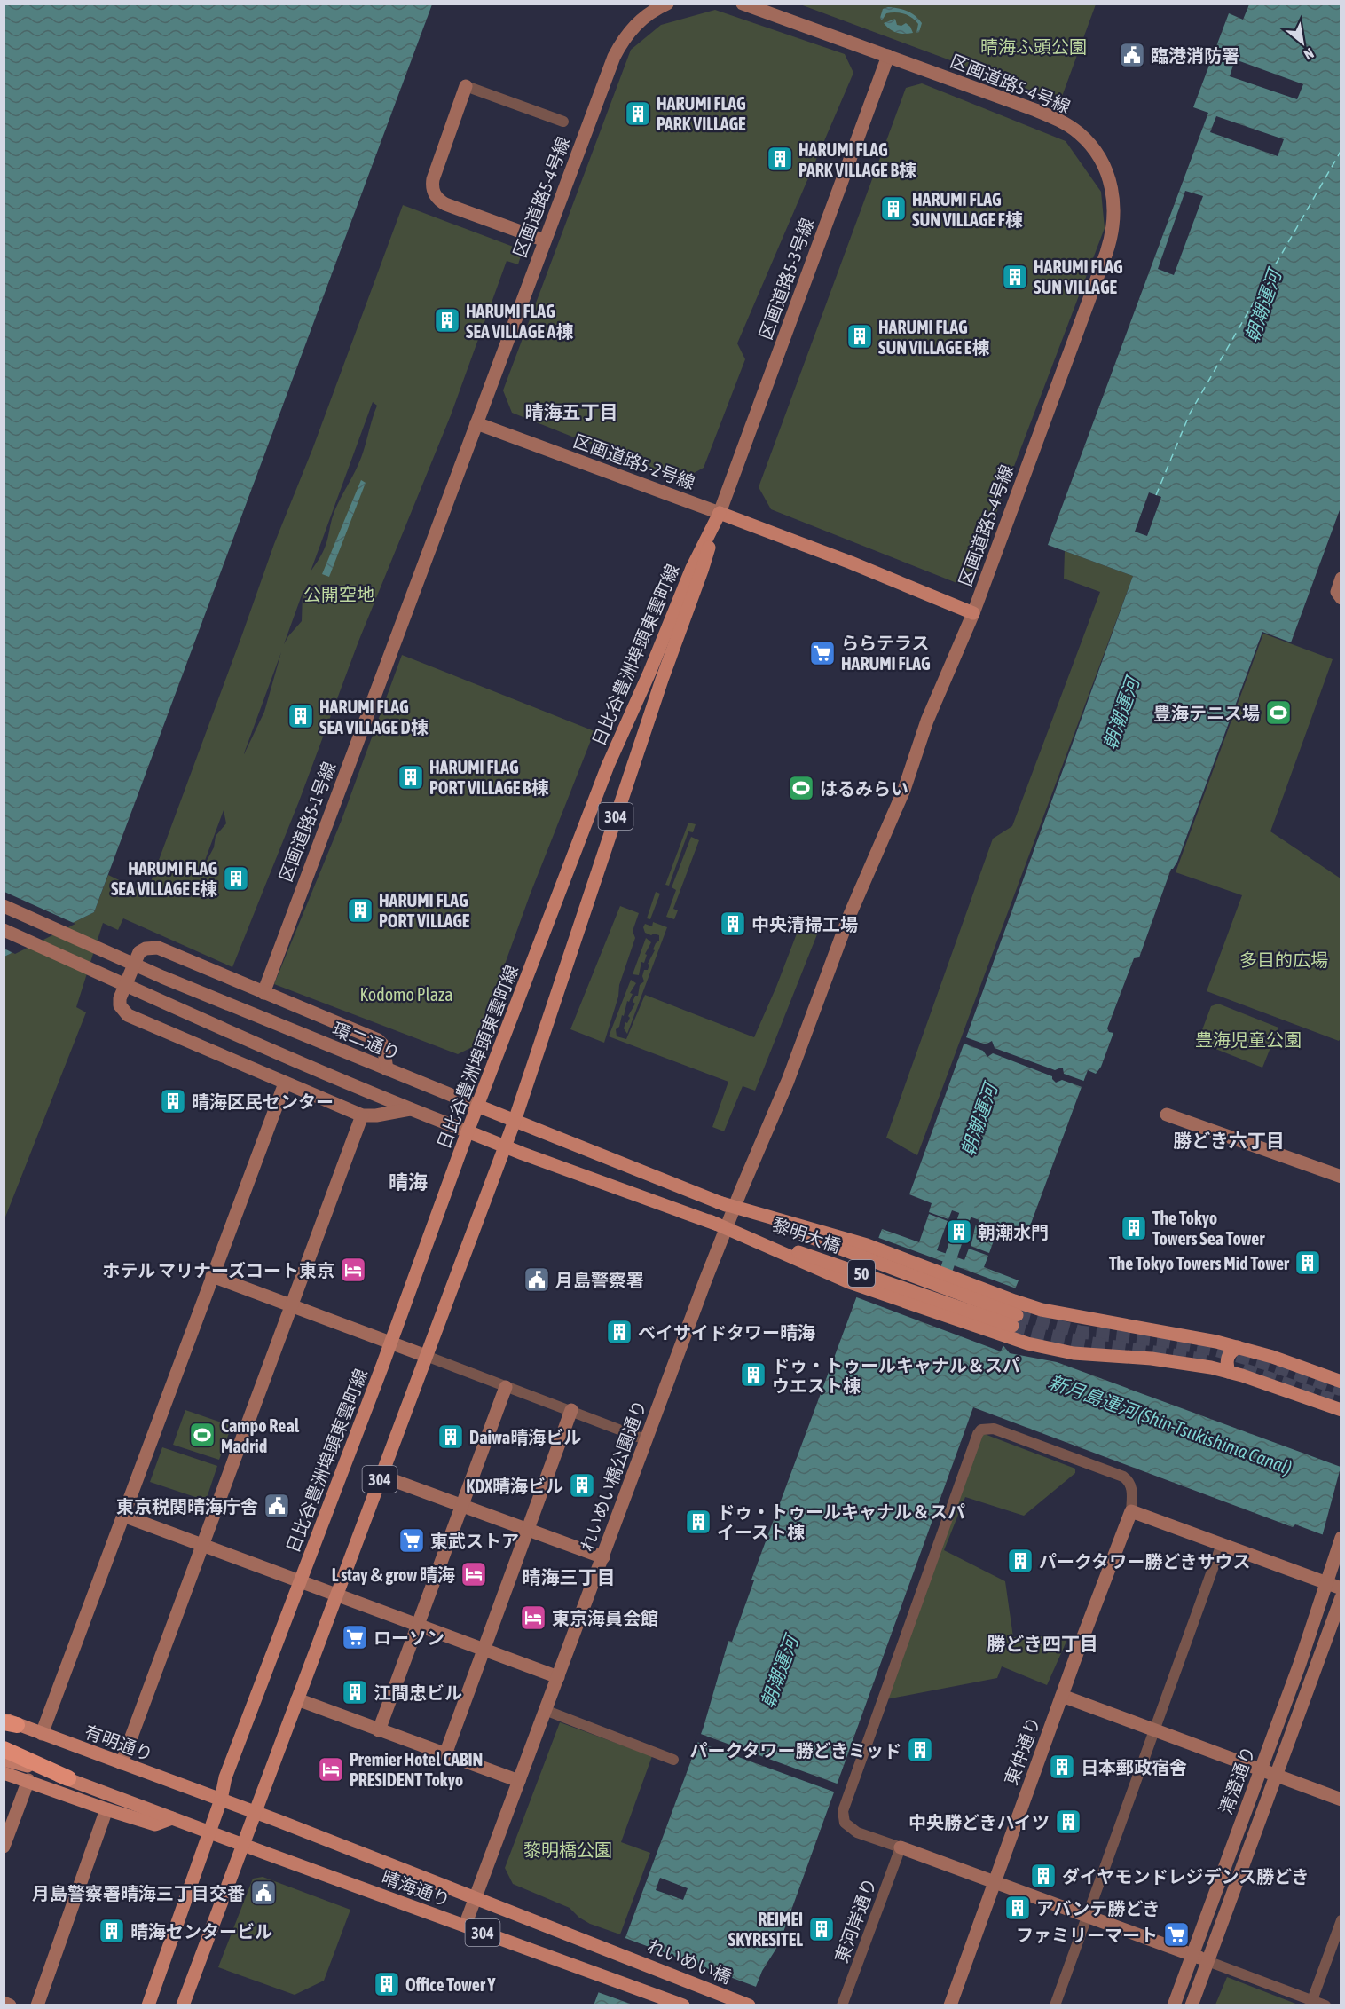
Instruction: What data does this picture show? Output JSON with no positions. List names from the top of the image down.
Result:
{
  "streets": {
    "main road": [
      "日比谷豊洲埠頭東雲町線",
      "304",
      "環二通り",
      "黎明大橋",
      "50",
      "有明通り",
      "晴海通り",
      "れいめい橋"
    ],
    "street": [
      "区画道路5-4号線",
      "区画道路5-3号線",
      "区画道路5-2号線",
      "区画道路5-1号線",
      "れいめい橋公園通り",
      "東仲通り",
      "清澄通り",
      "東河岸通り"
    ]
  },
  "crossings": [
    ["区画道路5-4号線", "区画道路5-3号線"],
    ["区画道路5-4号線", "区画道路5-2号線"],
    ["区画道路5-4号線", "区画道路5-1号線"],
    ["区画道路5-4号線", "れいめい橋公園通り"],
    ["区画道路5-3号線", "区画道路5-2号線"],
    ["区画道路5-3号線", "日比谷豊洲埠頭東雲町線"],
    ["区画道路5-2号線", "日比谷豊洲埠頭東雲町線"],
    ["区画道路5-2号線", "区画道路5-1号線"],
    ["日比谷豊洲埠頭東雲町線", "304"],
    ["日比谷豊洲埠頭東雲町線", "環二通り"],
    ["日比谷豊洲埠頭東雲町線", "50"],
    ["日比谷豊洲埠頭東雲町線", "有明通り"],
    ["日比谷豊洲埠頭東雲町線", "晴海通り"],
    ["304", "有明通り"],
    ["304", "晴海通り"],
    ["環二通り", "黎明大橋"],
    ["環二通り", "50"],
    ["黎明大橋", "50"],
    ["れいめい橋公園通り", "晴海通り"],
    ["有明通り", "晴海通り"],
    ["晴海通り", "れいめい橋"]
  ],
  "districts": [
    "晴海五丁目",
    "勝どき六丁目",
    "晴海",
    "晴海三丁目",
    "勝どき四丁目"
  ],
  "water": ["朝潮運河", "新月島運河 (Shin-Tsukishima Canal)"],
  "parks": [
    "晴海ふ頭公園",
    "公開空地",
    "多目的広場",
    "Kodomo Plaza",
    "豊海児童公園",
    "黎明橋公園"
  ],
  "places": {
    "public building": [
      "臨港消防署",
      "月島警察署",
      "東京税関晴海庁舎",
      "月島警察署晴海三丁目交番"
    ],
    "building": [
      "HARUMI FLAG PARK VILLAGE",
      "HARUMI FLAG PARK VILLAGE B棟",
      "HARUMI FLAG SUN VILLAGE F棟",
      "HARUMI FLAG SUN VILLAGE",
      "HARUMI FLAG SEA VILLAGE A棟",
      "HARUMI FLAG SUN VILLAGE E棟",
      "HARUMI FLAG SEA VILLAGE D棟",
      "HARUMI FLAG PORT VILLAGE B棟",
      "HARUMI FLAG SEA VILLAGE E棟",
      "HARUMI FLAG PORT VILLAGE",
      "中央清掃工場",
      "晴海区民センター",
      "The Tokyo Towers Sea Tower",
      "朝潮水門",
      "The Tokyo Towers Mid Tower",
      "ベイサイドタワー晴海",
      "ドゥ・トゥールキャナル＆スパ ウエスト棟",
      "Daiwa晴海ビル",
      "KDX晴海ビル",
      "ドゥ・トゥールキャナル＆スパ イースト棟",
      "パークタワー勝どきサウス",
      "江間忠ビル",
      "パークタワー勝どきミッド",
      "日本郵政宿舎",
      "中央勝どきハイツ",
      "ダイヤモンドレジデンス勝どき",
      "アバンテ勝どき",
      "REIMEI SKYRESITEL",
      "晴海センタービル",
      "Office Tower Y"
    ],
    "supermarket": [
      "ららテラス HARUMI FLAG",
      "東武ストア",
      "ローソン",
      "ファミリーマート"
    ],
    "sports": ["豊海テニス場", "はるみらい", "Campo Real Madrid"],
    "hotel": [
      "ホテル マリナーズコート東京",
      "L stay＆grow 晴海",
      "東京海員会館",
      "Premier Hotel CABIN PRESIDENT Tokyo"
    ]
  },
  "north": "bottom right"
}
